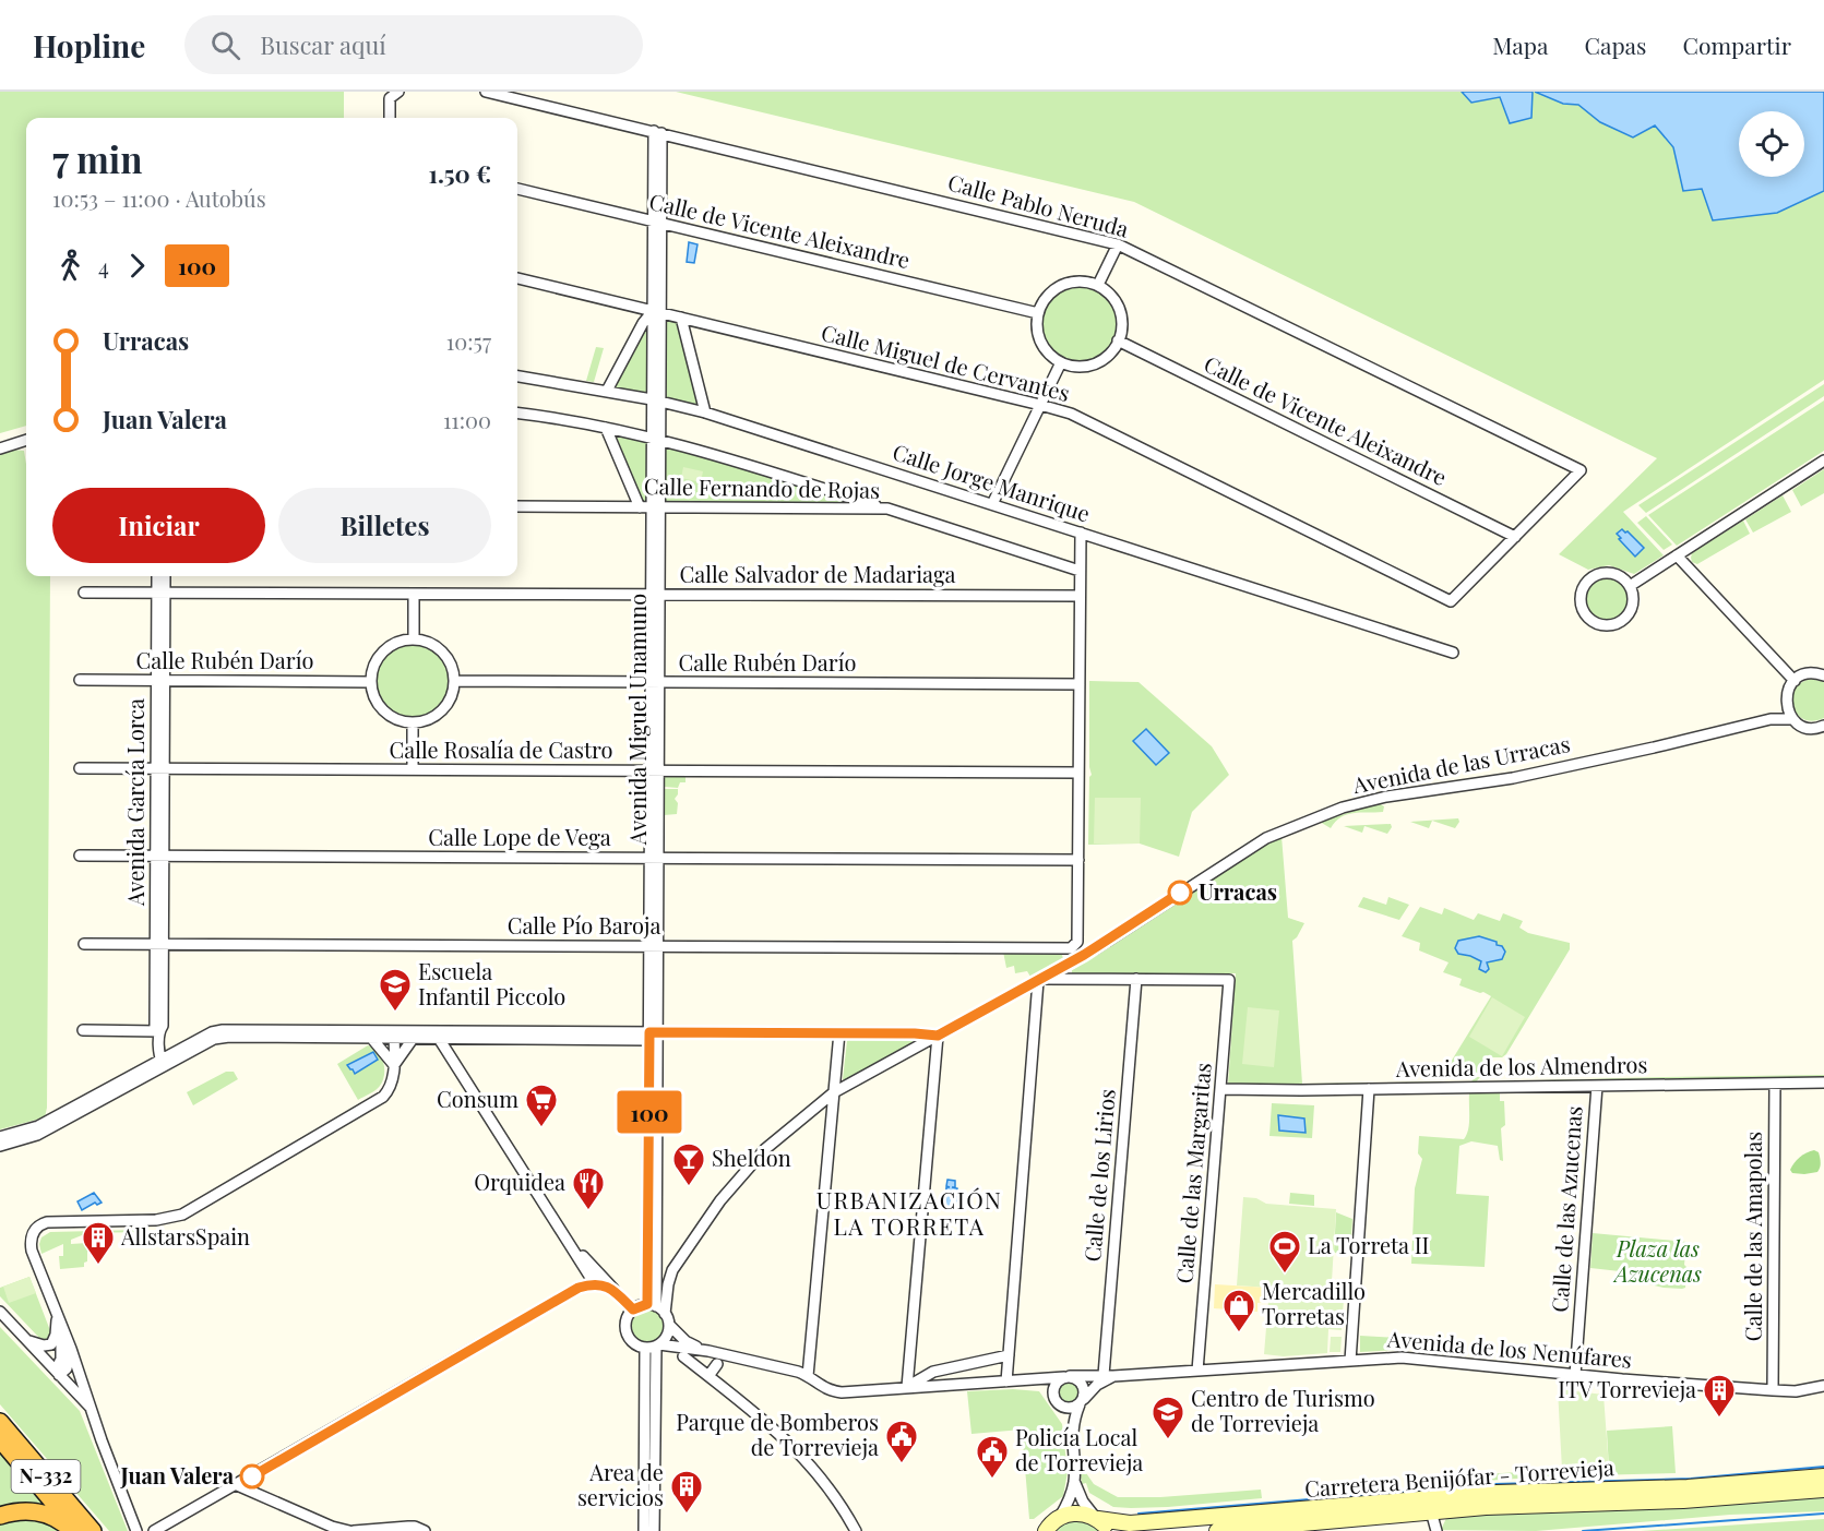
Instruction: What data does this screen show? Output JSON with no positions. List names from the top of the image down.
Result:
{
  "streets": {
    "highway": ["N-332"],
    "main road": ["Carretera Benijófar - Torrevieja"],
    "street": [
      "Calle Pablo Neruda",
      "Calle de Vicente Aleixandre",
      "Calle Miguel de Cervantes",
      "Calle Jorge Manrique",
      "Calle Fernando de Rojas",
      "Calle Salvador de Madariaga",
      "Calle Rubén Darío",
      "Avenida Miguel Unamuno",
      "Calle Rosalía de Castro",
      "Avenida de las Urracas",
      "Avenida García Lorca",
      "Calle Lope de Vega",
      "Calle Pío Baroja",
      "Avenida de los Almendros",
      "Calle de las Margaritas",
      "Calle de los Lirios",
      "Calle de las Azucenas",
      "Calle de las Amapolas",
      "Avenida de los Nenúfares"
    ]
  },
  "crossings": [
    ["Calle Pablo Neruda", "Calle de Vicente Aleixandre"],
    ["Calle Pablo Neruda", "Calle Miguel de Cervantes"],
    ["Calle Pablo Neruda", "Avenida Miguel Unamuno"],
    ["Calle de Vicente Aleixandre", "Calle Miguel de Cervantes"],
    ["Calle de Vicente Aleixandre", "Avenida Miguel Unamuno"],
    ["Calle Miguel de Cervantes", "Avenida Miguel Unamuno"],
    ["Calle Jorge Manrique", "Avenida Miguel Unamuno"],
    ["Calle Fernando de Rojas", "Avenida Miguel Unamuno"],
    ["Calle Salvador de Madariaga", "Avenida Miguel Unamuno"],
    ["Calle Salvador de Madariaga", "Avenida García Lorca"],
    ["Calle Rubén Darío", "Avenida Miguel Unamuno"],
    ["Calle Rubén Darío", "Avenida García Lorca"],
    ["Avenida Miguel Unamuno", "Calle Rosalía de Castro"],
    ["Avenida Miguel Unamuno", "Avenida de las Urracas"],
    ["Avenida Miguel Unamuno", "Calle Lope de Vega"],
    ["Avenida Miguel Unamuno", "Calle Pío Baroja"],
    ["Avenida Miguel Unamuno", "Avenida de los Nenúfares"],
    ["Calle Rosalía de Castro", "Avenida García Lorca"],
    ["Avenida de las Urracas", "Avenida de los Nenúfares"],
    ["Avenida García Lorca", "Calle Lope de Vega"],
    ["Avenida García Lorca", "Calle Pío Baroja"],
    ["Avenida de los Almendros", "Calle de las Margaritas"],
    ["Avenida de los Almendros", "Calle de las Azucenas"],
    ["Avenida de los Almendros", "Calle de las Amapolas"],
    ["Calle de las Margaritas", "Calle de los Lirios"],
    ["Calle de las Margaritas", "Avenida de los Nenúfares"],
    ["Calle de los Lirios", "Avenida de los Nenúfares"],
    ["Calle de las Azucenas", "Avenida de los Nenúfares"],
    ["Calle de las Amapolas", "Avenida de los Nenúfares"]
  ],
  "districts": ["URBANIZACIÓN LA TORRETA"],
  "parks": ["Plaza las Azucenas"],
  "places": {
    "other": ["Urracas", "Juan Valera"],
    "school or university": ["Escuela Infantil Piccolo", "Centro de Turismo de Torrevieja"],
    "supermarket": ["Consum"],
    "bar": ["Sheldon"],
    "restaurant": ["Orquidea"],
    "building": ["AllstarsSpain", "ITV Torrevieja", "Area de servicios"],
    "sports": ["La Torreta II"],
    "shop": ["Mercadillo Torretas"],
    "public building": ["Parque de Bomberos de Torrevieja", "Policía Local de Torrevieja"]
  },
  "lines": ["bus line 100"],
  "page": {
    "header": "Hopline",
    "search": "Buscar aquí",
    "nav": ["Mapa", "Capas", "Compartir"],
    "on_map": "100",
    "heading": ["7 min", "10:53 – 11:00 · Autobús", "1.50 €"],
    "legs": ["4", "100"],
    "list": [
      {
        "name": "Urracas",
        "value": "10:57"
      },
      {
        "name": "Juan Valera",
        "value": "11:00"
      }
    ],
    "buttons": ["Iniciar", "Billetes"]
  }
}
